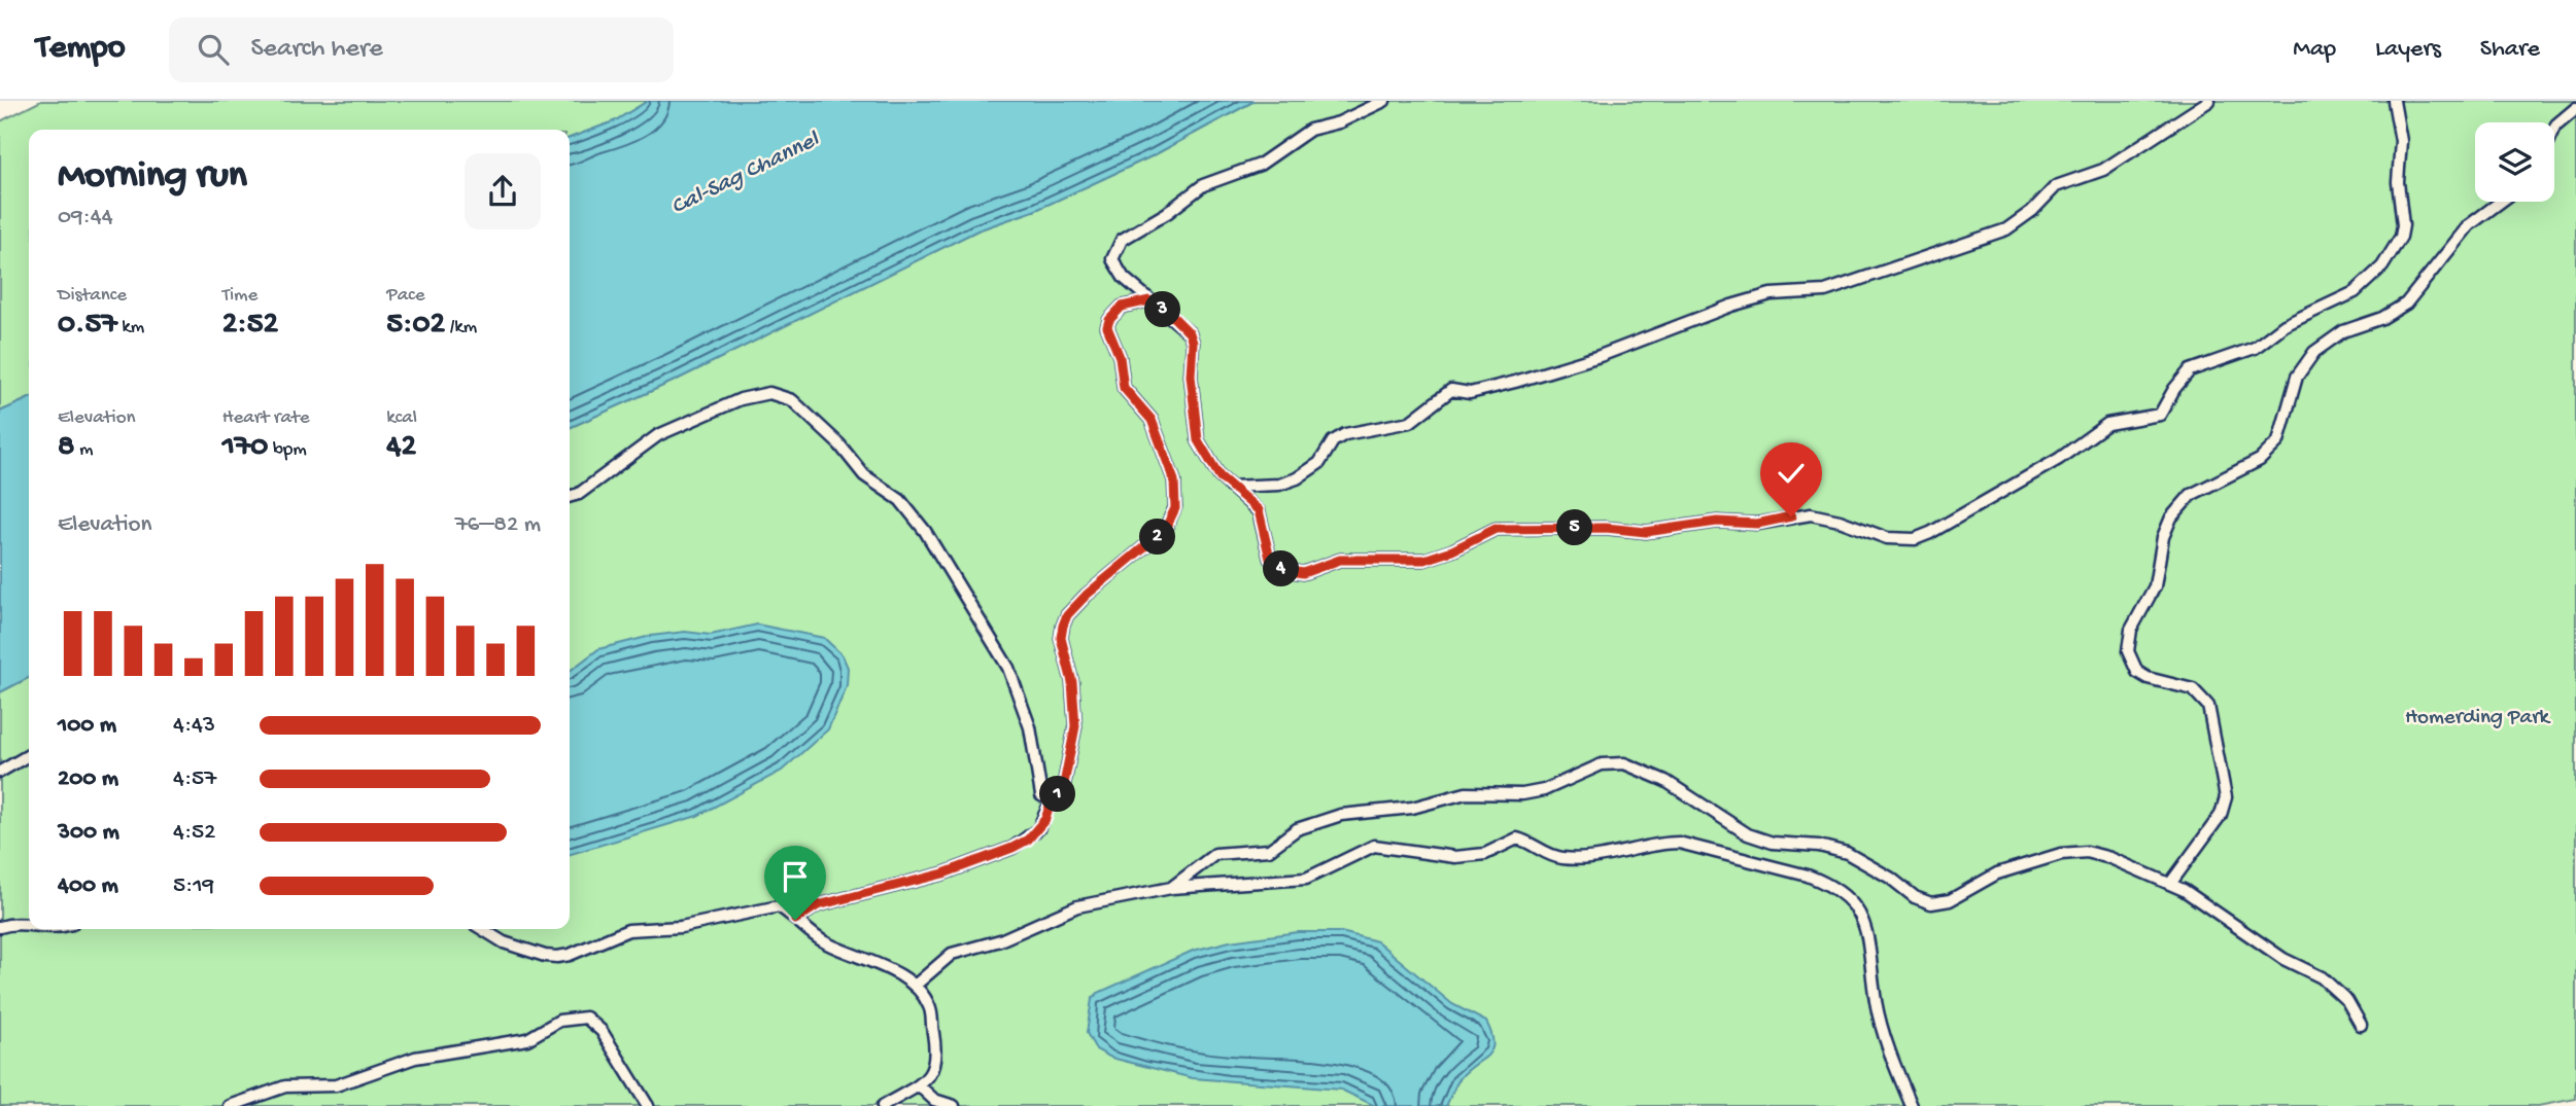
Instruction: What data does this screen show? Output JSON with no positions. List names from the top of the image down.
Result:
{
  "water": ["Cal-Sag Channel"],
  "parks": ["Homerding Park"],
  "page": {
    "header": "Tempo",
    "search": "Search here",
    "nav": ["Map", "Layers", "Share"],
    "heading": ["Morning run", "09:44"],
    "stats": [
      ["Distance", "0.57 km"],
      ["Time", "2:52"],
      ["Pace", "5:02 /km"],
      ["Elevation", "8 m"],
      ["Heart rate", "170 bpm"],
      ["kcal", "42"]
    ],
    "pins": [
      "3",
      "5",
      "2",
      "4",
      "1"
    ],
    "chart": ["Elevation", "76–82 m"],
    "list": [
      {
        "name": "100 m",
        "note": "4:43"
      },
      {
        "name": "200 m",
        "note": "4:57"
      },
      {
        "name": "300 m",
        "note": "4:52"
      },
      {
        "name": "400 m",
        "note": "5:19"
      }
    ]
  }
}
